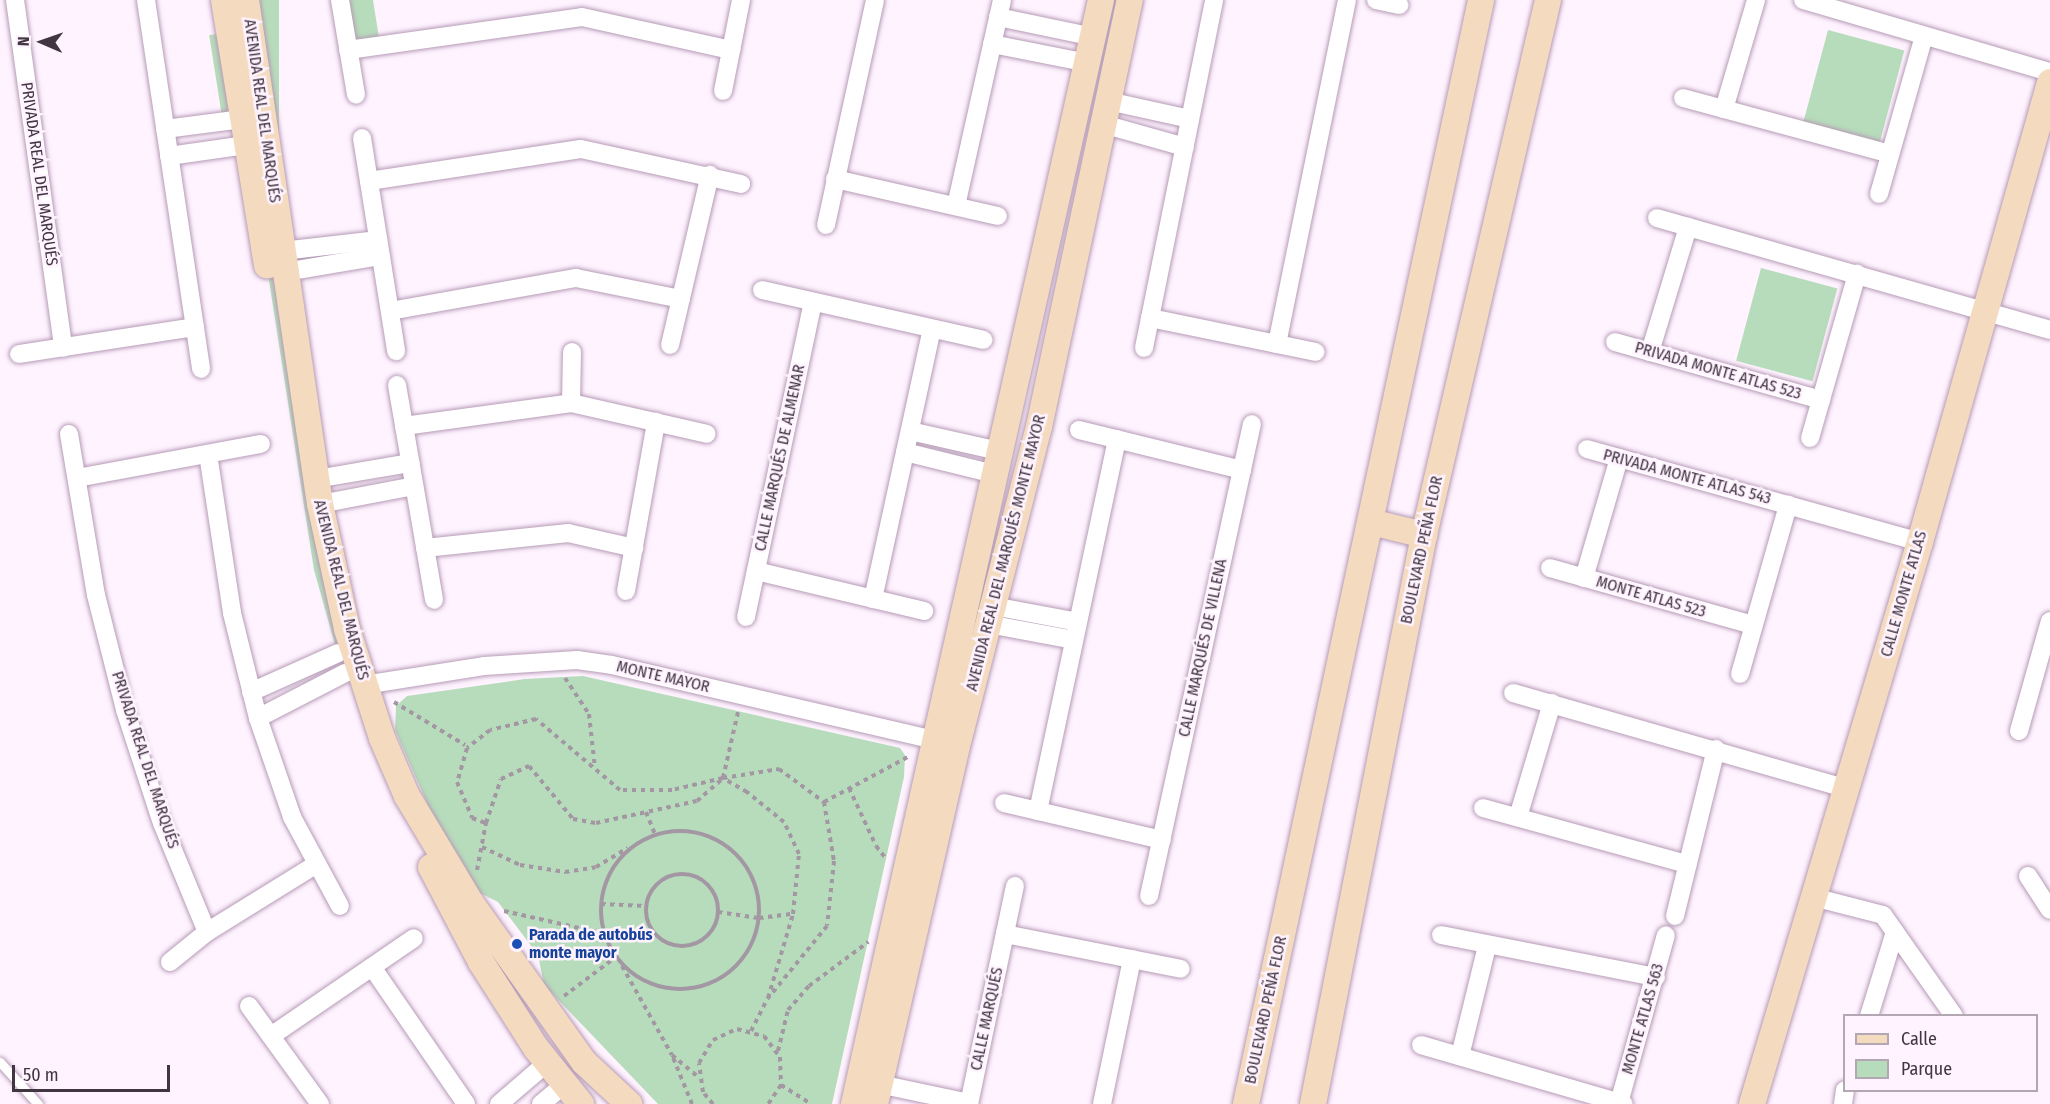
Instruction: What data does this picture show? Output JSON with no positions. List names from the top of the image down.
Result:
{
  "streets": {
    "street": [
      "AVENIDA REAL DEL MARQUÉS",
      "PRIVADA REAL DEL MARQUÉS",
      "PRIVADA MONTE ATLAS 523",
      "CALLE MARQUÉS DE ALMENAR",
      "PRIVADA MONTE ATLAS 543",
      "BOULEVARD PEÑA FLOR",
      "AVENIDA REAL DEL MARQUÉS MONTE MAYOR",
      "CALLE MONTE ATLAS",
      "MONTE ATLAS 523",
      "CALLE MARQUÉS DE VILLENA",
      "MONTE MAYOR",
      "CALLE MARQUÉS",
      "MONTE ATLAS 563"
    ]
  },
  "crossings": [
    ["AVENIDA REAL DEL MARQUÉS", "MONTE MAYOR"],
    ["PRIVADA MONTE ATLAS 543", "CALLE MONTE ATLAS"],
    ["PRIVADA MONTE ATLAS 543", "MONTE ATLAS 523"],
    ["AVENIDA REAL DEL MARQUÉS MONTE MAYOR", "MONTE MAYOR"]
  ],
  "places": ["Parada de autobús monte mayor"],
  "legend": ["Calle", "Parque"],
  "scale_bar": "50 m",
  "north": "left"
}
